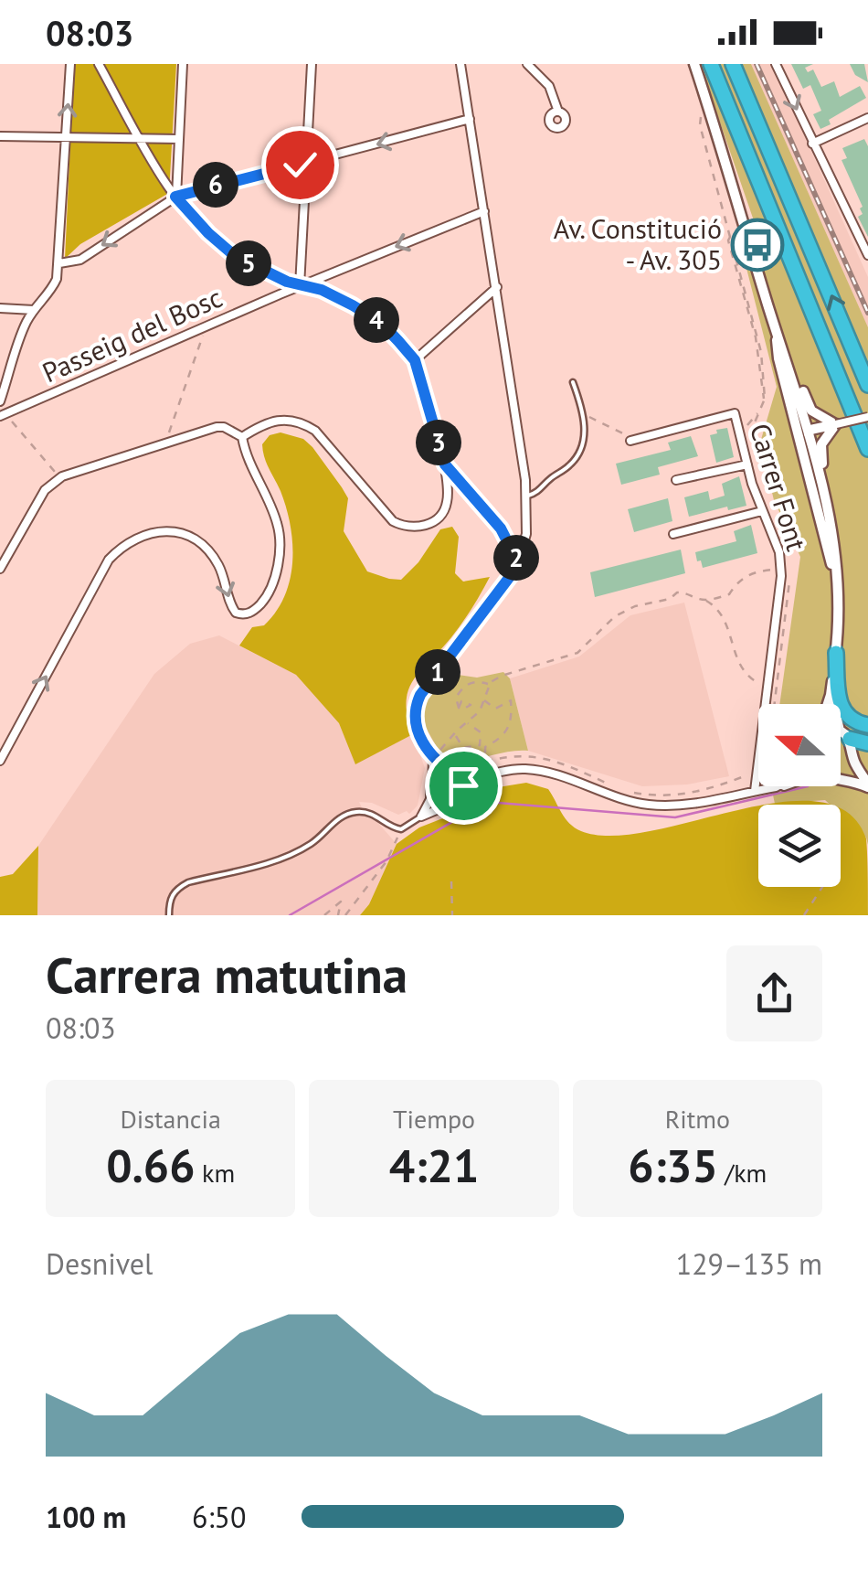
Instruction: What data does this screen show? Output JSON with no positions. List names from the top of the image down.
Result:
{
  "streets": {
    "street": ["Passeig del Bosc", "Carrer Font"]
  },
  "one_way": ["Passeig del Bosc"],
  "places": {
    "bus stop": ["Av. Constitució - Av. 305"]
  },
  "north": "left",
  "page": {
    "status": "08:03",
    "pins": [
      "6",
      "5",
      "4",
      "3",
      "2",
      "1"
    ],
    "heading": ["Carrera matutina", "08:03"],
    "stats": [
      ["Distancia", "0.66 km"],
      ["Tiempo", "4:21"],
      ["Ritmo", "6:35 /km"]
    ],
    "chart": ["Desnivel", "129–135 m"],
    "list": [
      {
        "name": "100 m",
        "note": "6:50"
      }
    ]
  }
}
